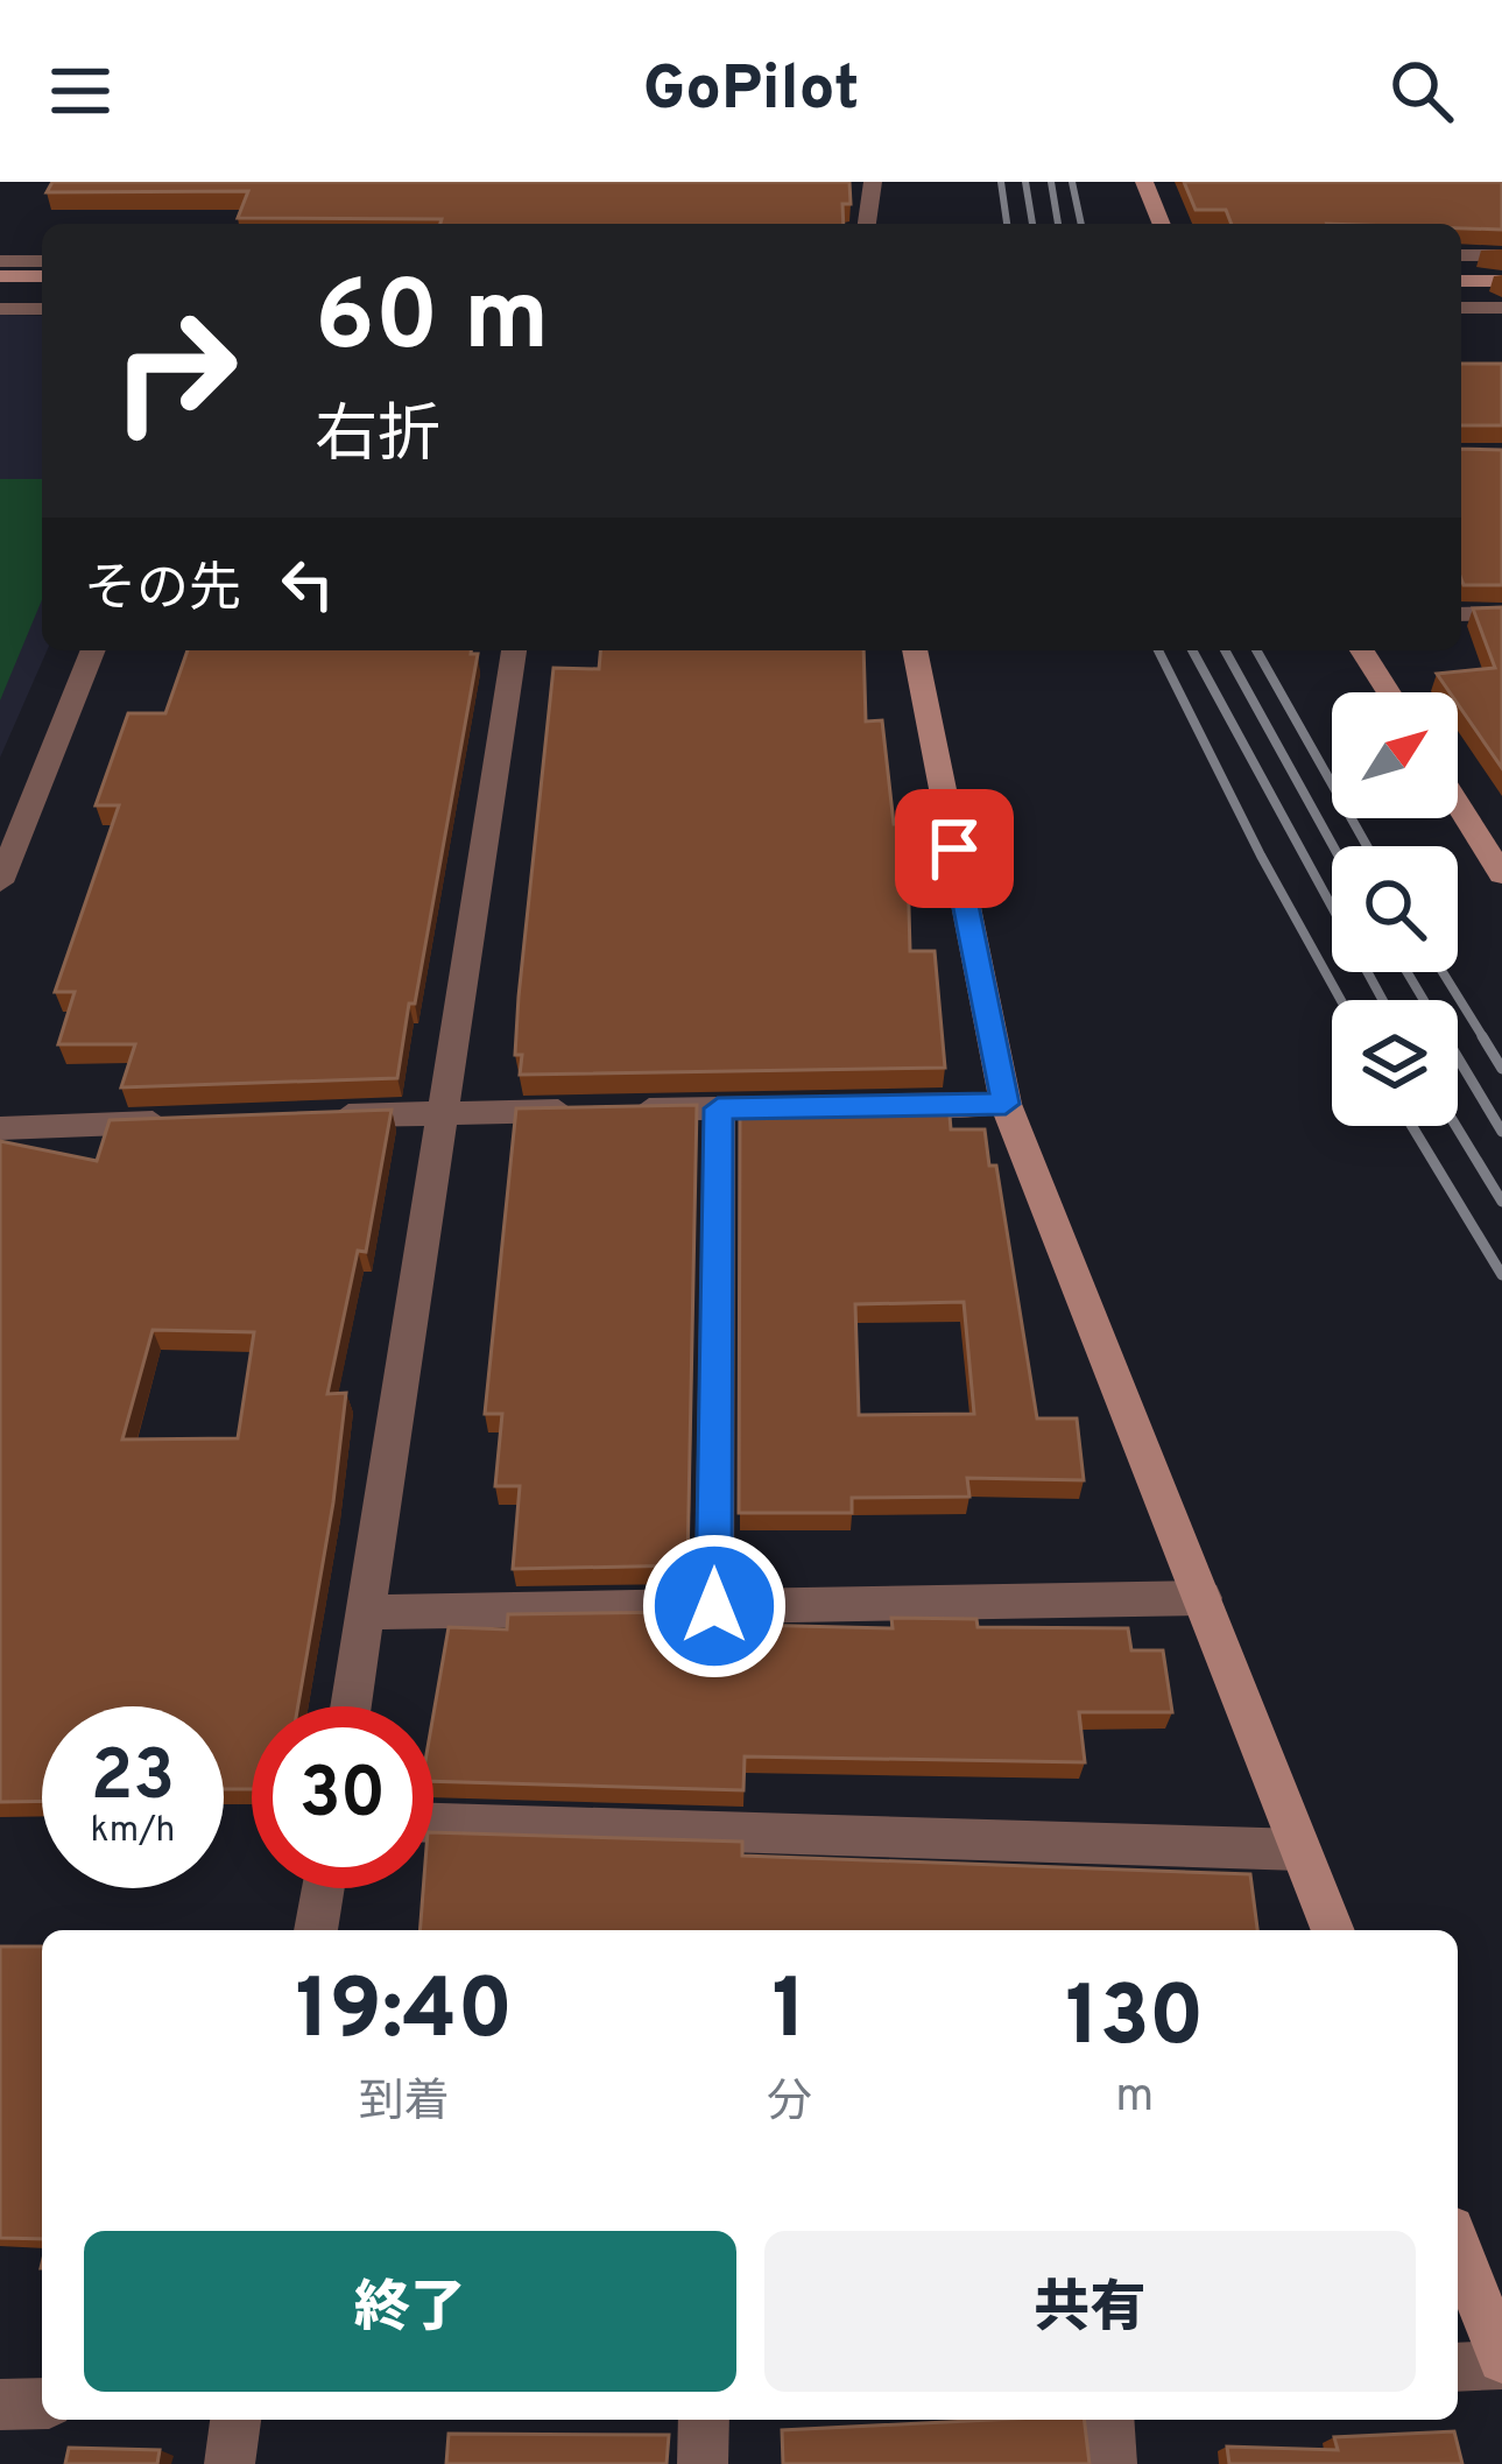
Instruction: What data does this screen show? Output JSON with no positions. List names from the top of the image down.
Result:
{
  "north": "top right",
  "page": {
    "header": "GoPilot",
    "turn": ["60 m", "右折"],
    "then": "その先",
    "speed": "23 km/h",
    "limit": "30",
    "eta": [
      "19:40",
      "到着",
      "1",
      "分",
      "130",
      "m"
    ],
    "buttons": ["終了", "共有"]
  }
}
